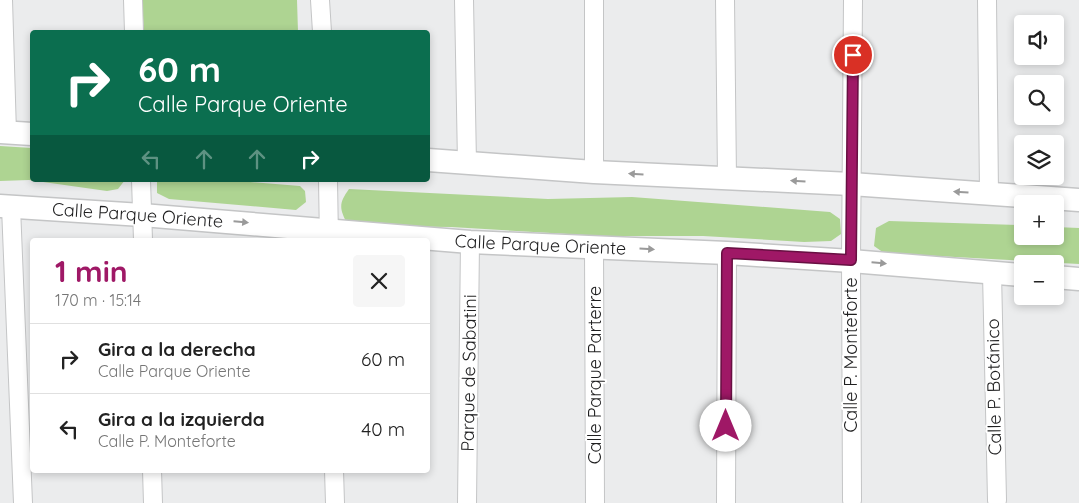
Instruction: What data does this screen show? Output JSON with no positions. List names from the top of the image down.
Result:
{
  "streets": {
    "street": [
      "Calle Parque Oriente",
      "Calle P. Monteforte",
      "Parque de Sabatini",
      "Calle Parque Parterre",
      "Calle P. Botánico"
    ]
  },
  "crossings": [
    ["Calle Parque Oriente", "Calle P. Monteforte"],
    ["Calle Parque Oriente", "Parque de Sabatini"],
    ["Calle Parque Oriente", "Calle Parque Parterre"],
    ["Calle Parque Oriente", "Calle P. Botánico"]
  ],
  "page": {
    "map_buttons": ["+", "−"],
    "turn": ["60 m", "Calle Parque Oriente"],
    "heading": ["1 min", "170 m · 15:14"],
    "list": [
      {
        "name": "Gira a la derecha",
        "note": "Calle Parque Oriente",
        "value": "60 m"
      },
      {
        "name": "Gira a la izquierda",
        "note": "Calle P. Monteforte",
        "value": "40 m"
      }
    ]
  }
}
